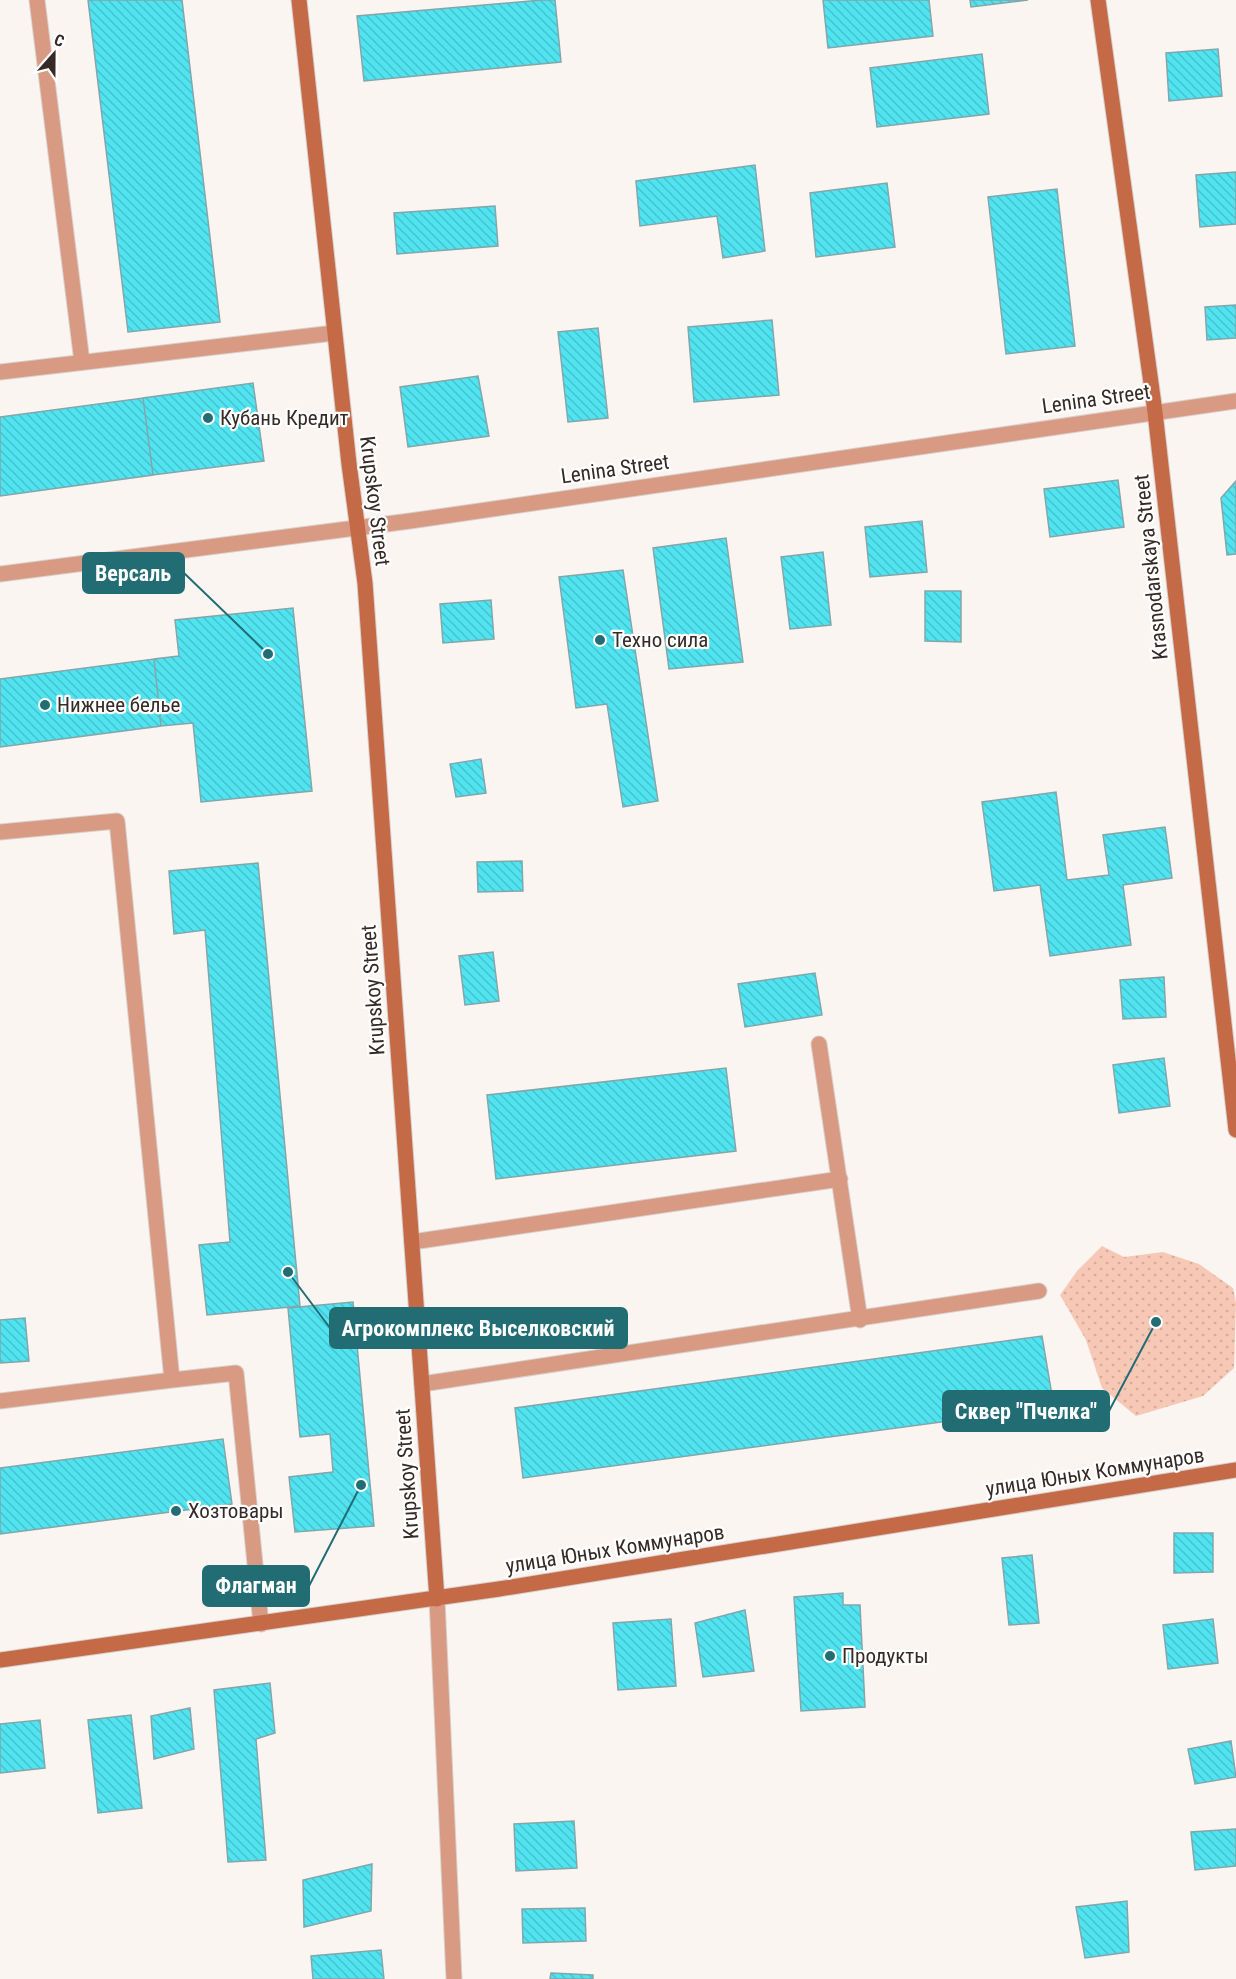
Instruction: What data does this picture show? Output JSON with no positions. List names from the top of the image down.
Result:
{
  "streets": {
    "street": [
      "Lenina Street",
      "Krupskoy Street",
      "Krasnodarskaya Street",
      "улица Юных Коммунаров"
    ]
  },
  "crossings": [
    ["Lenina Street", "Krupskoy Street"],
    ["Lenina Street", "Krasnodarskaya Street"],
    ["Krupskoy Street", "улица Юных Коммунаров"]
  ],
  "places": [
    "Кубань Кредит",
    "Техно сила",
    "Версаль",
    "Нижнее белье",
    "Агрокомплекс Выселковский",
    "Сквер \"Пчелка\"",
    "Флагман",
    "Хозтовары",
    "Продукты"
  ],
  "north": "top"
}
